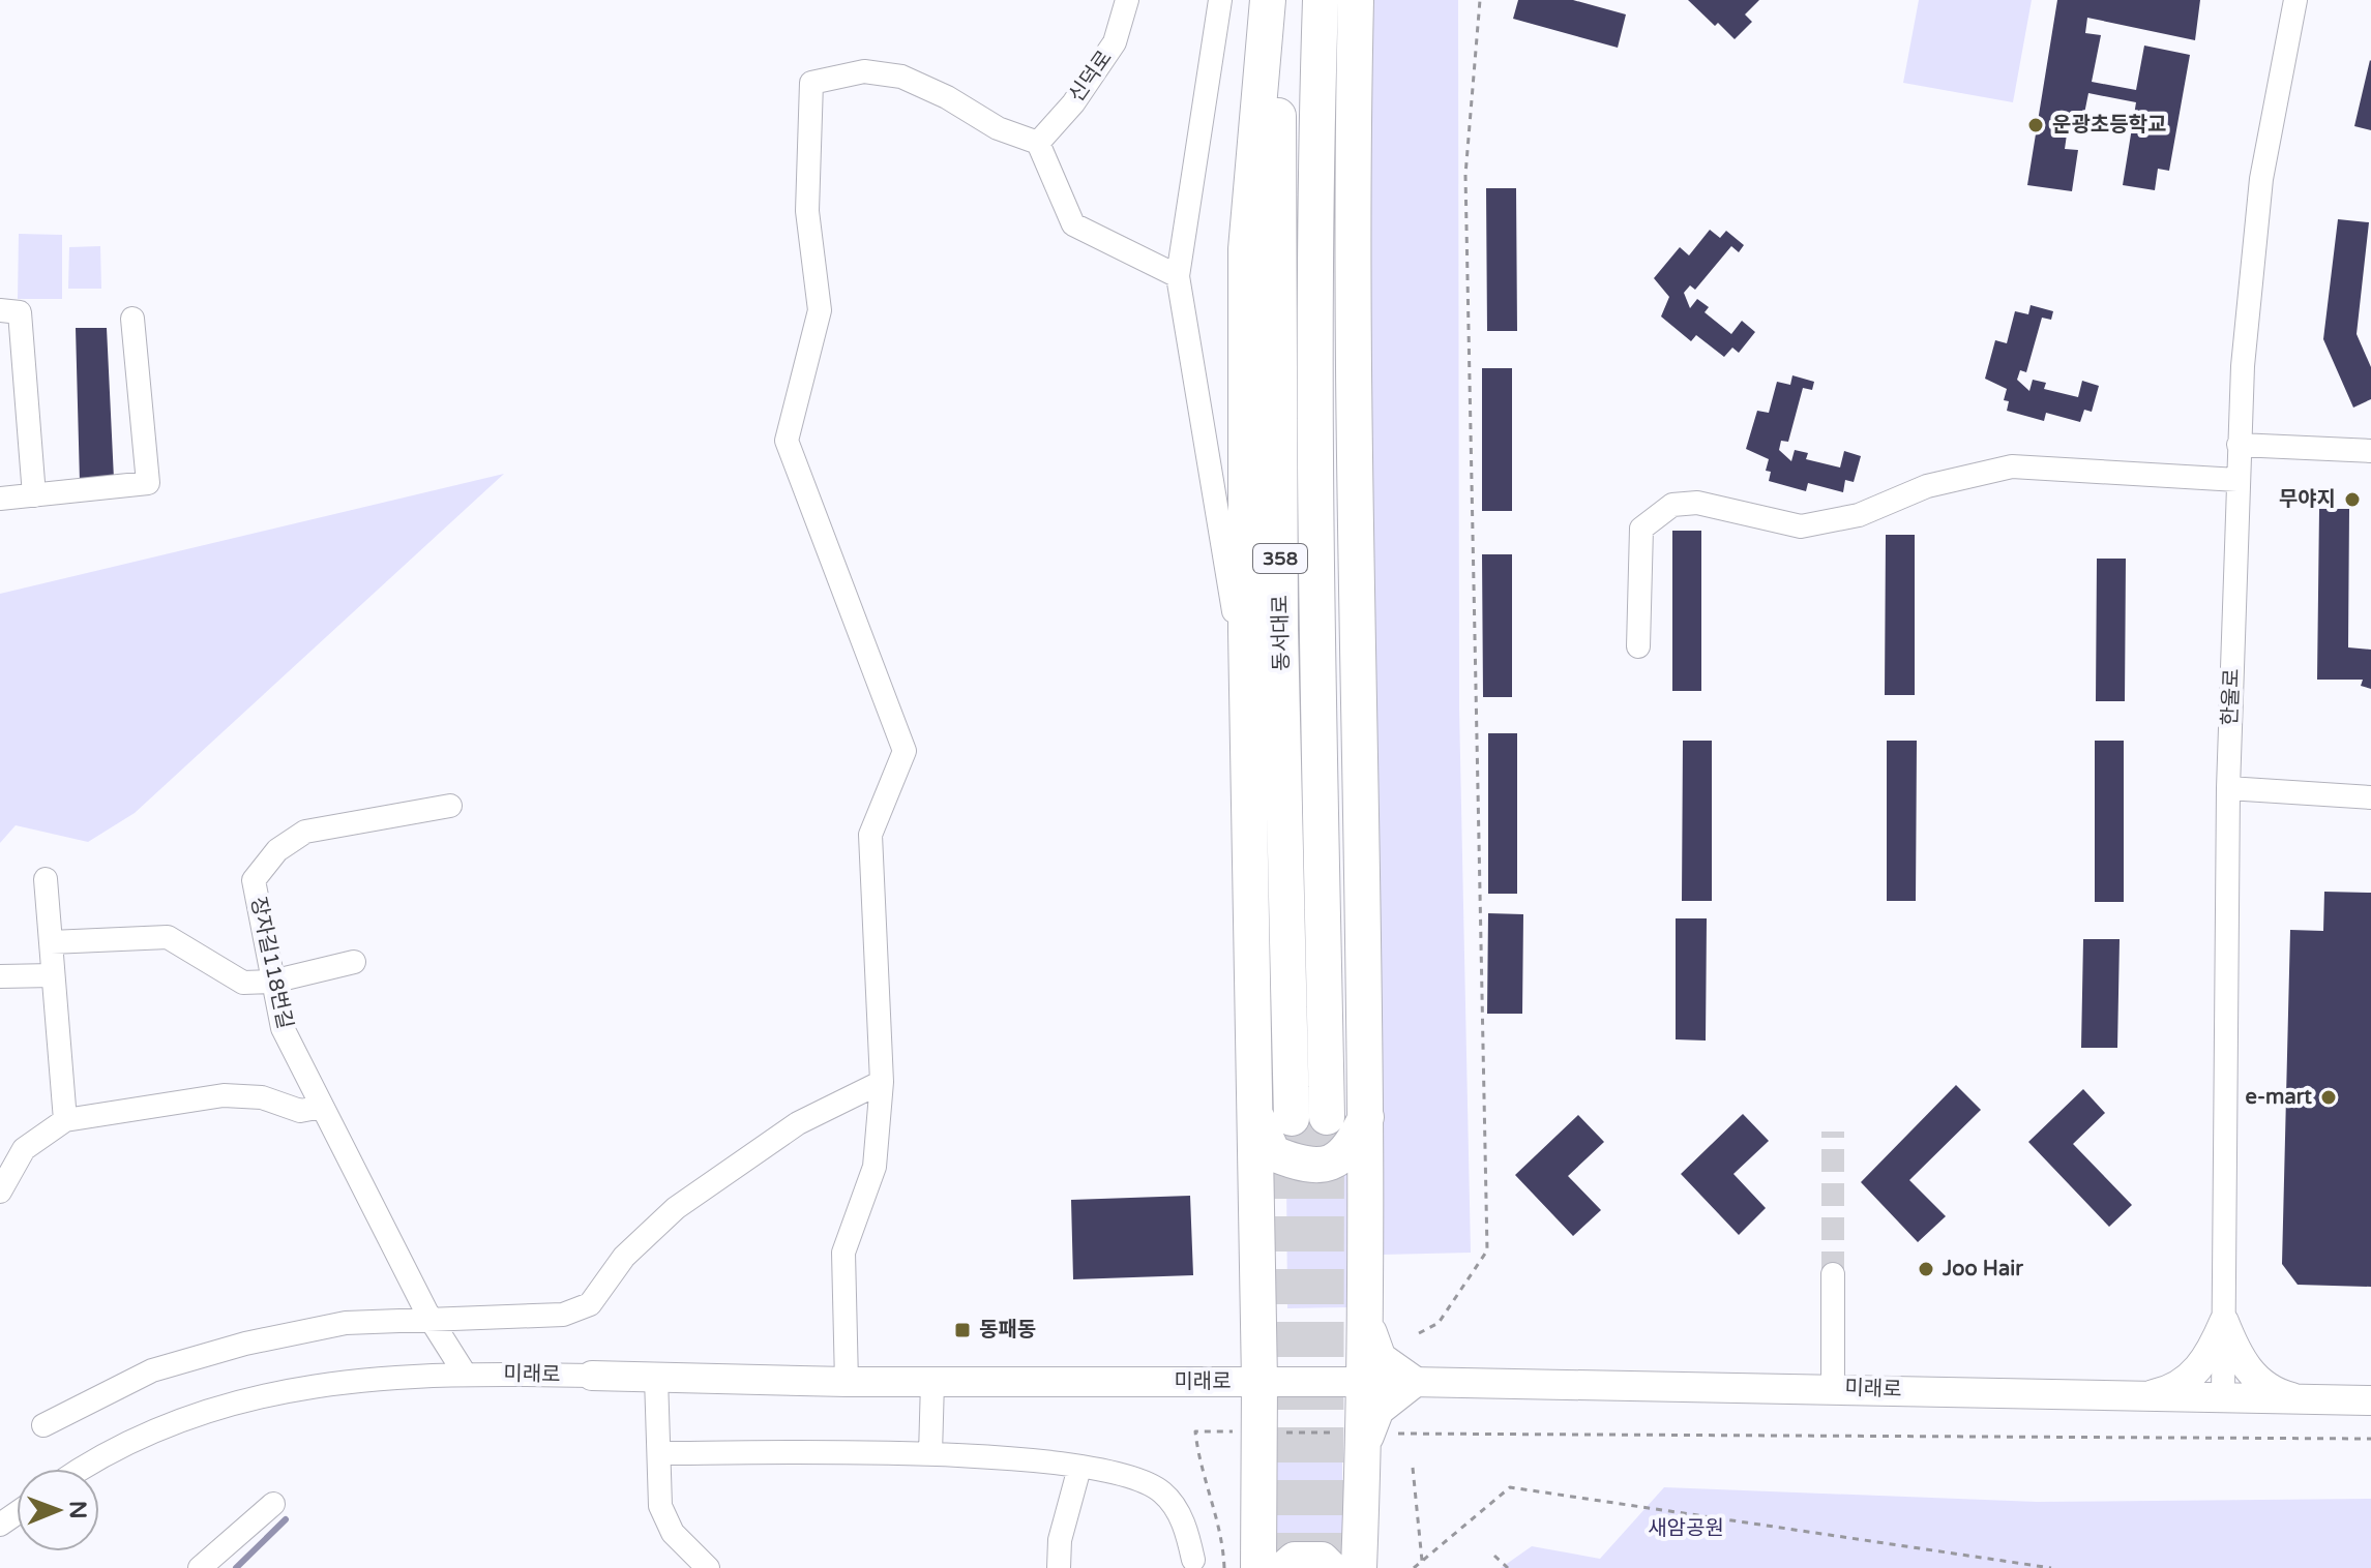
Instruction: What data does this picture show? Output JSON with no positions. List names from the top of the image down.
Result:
{
  "streets": {
    "highway": ["358", "동서대로"],
    "main road": ["미래로"],
    "street": ["신덕로", "한울로", "장자길118번길"]
  },
  "crossings": [
    ["한울로", "미래로"],
    ["장자길118번길", "미래로"]
  ],
  "parks": ["새암공원"],
  "places": {
    "other": [
      "운광초등학교",
      "무야지",
      "e-mart",
      "Joo Hair"
    ],
    "transit": ["동패동"]
  },
  "north": "right"
}
